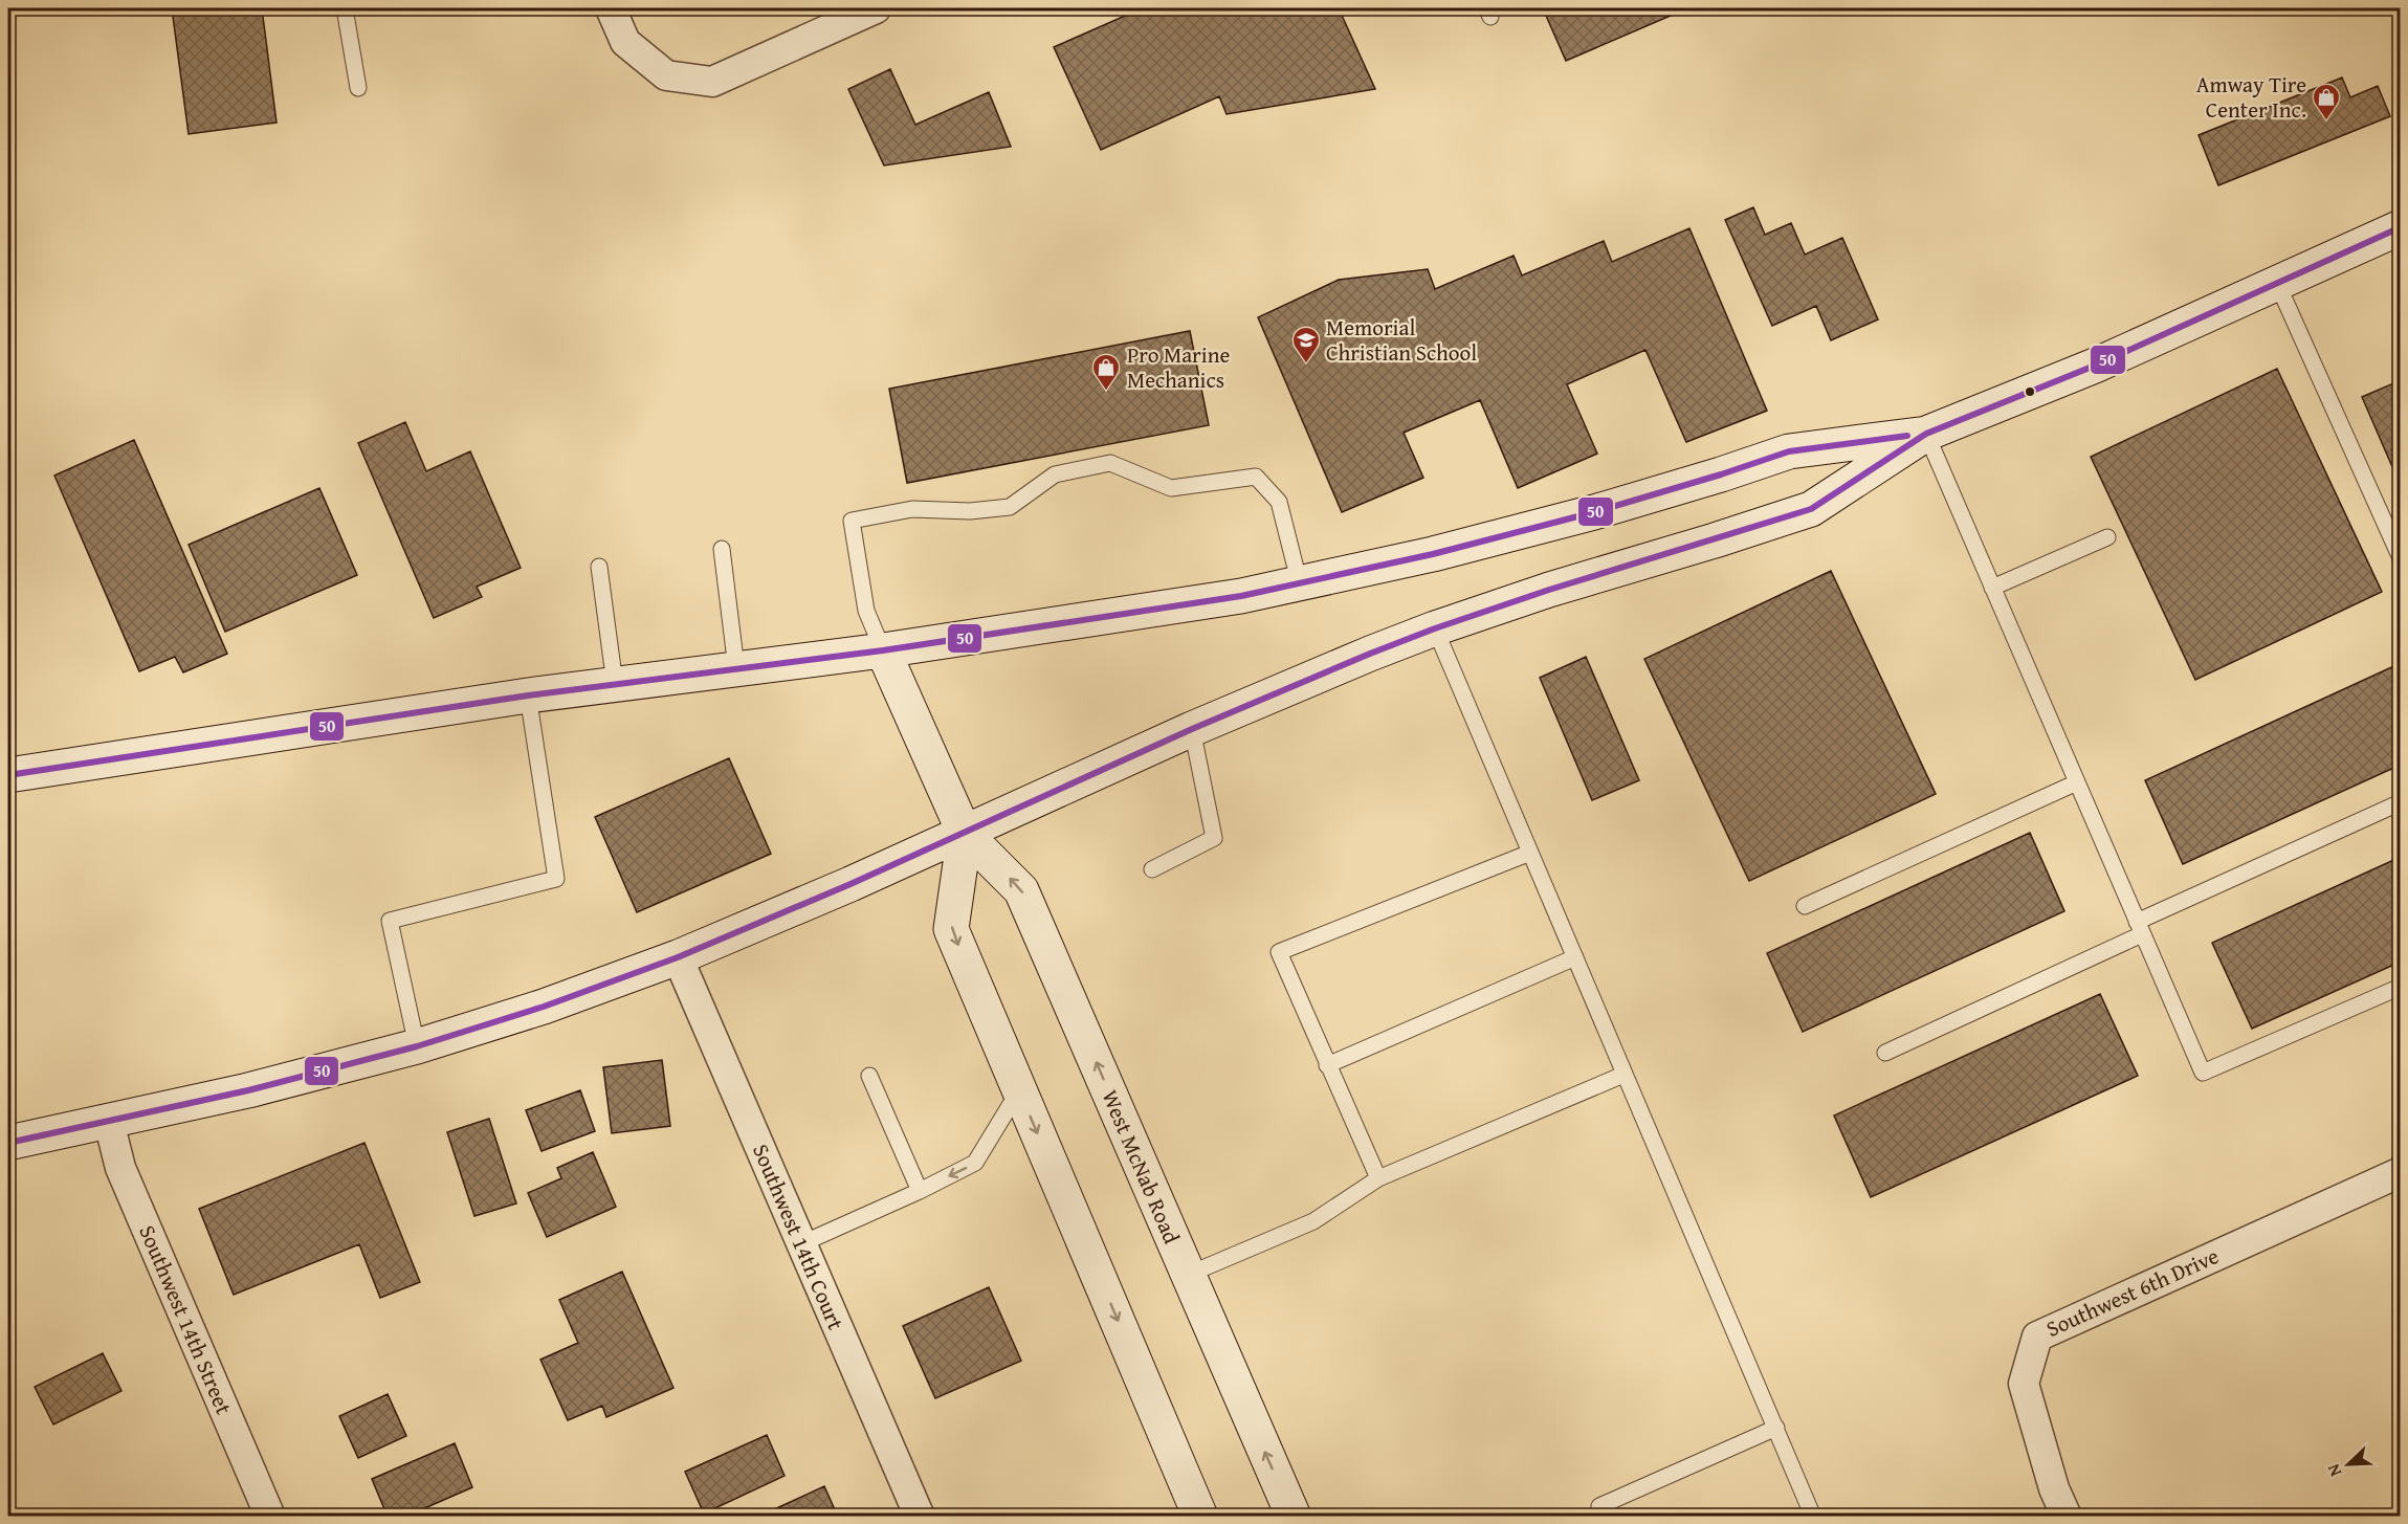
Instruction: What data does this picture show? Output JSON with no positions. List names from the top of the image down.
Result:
{
  "streets": {
    "main road": ["West McNab Road"],
    "street": ["Southwest 14th Court", "Southwest 6th Drive", "Southwest 14th Street"]
  },
  "places": {
    "shop": ["Amway Tire Center Inc.", "Pro Marine Mechanics"],
    "school or university": ["Memorial Christian School"]
  },
  "lines": ["transit line 50"],
  "north": "bottom left"
}
